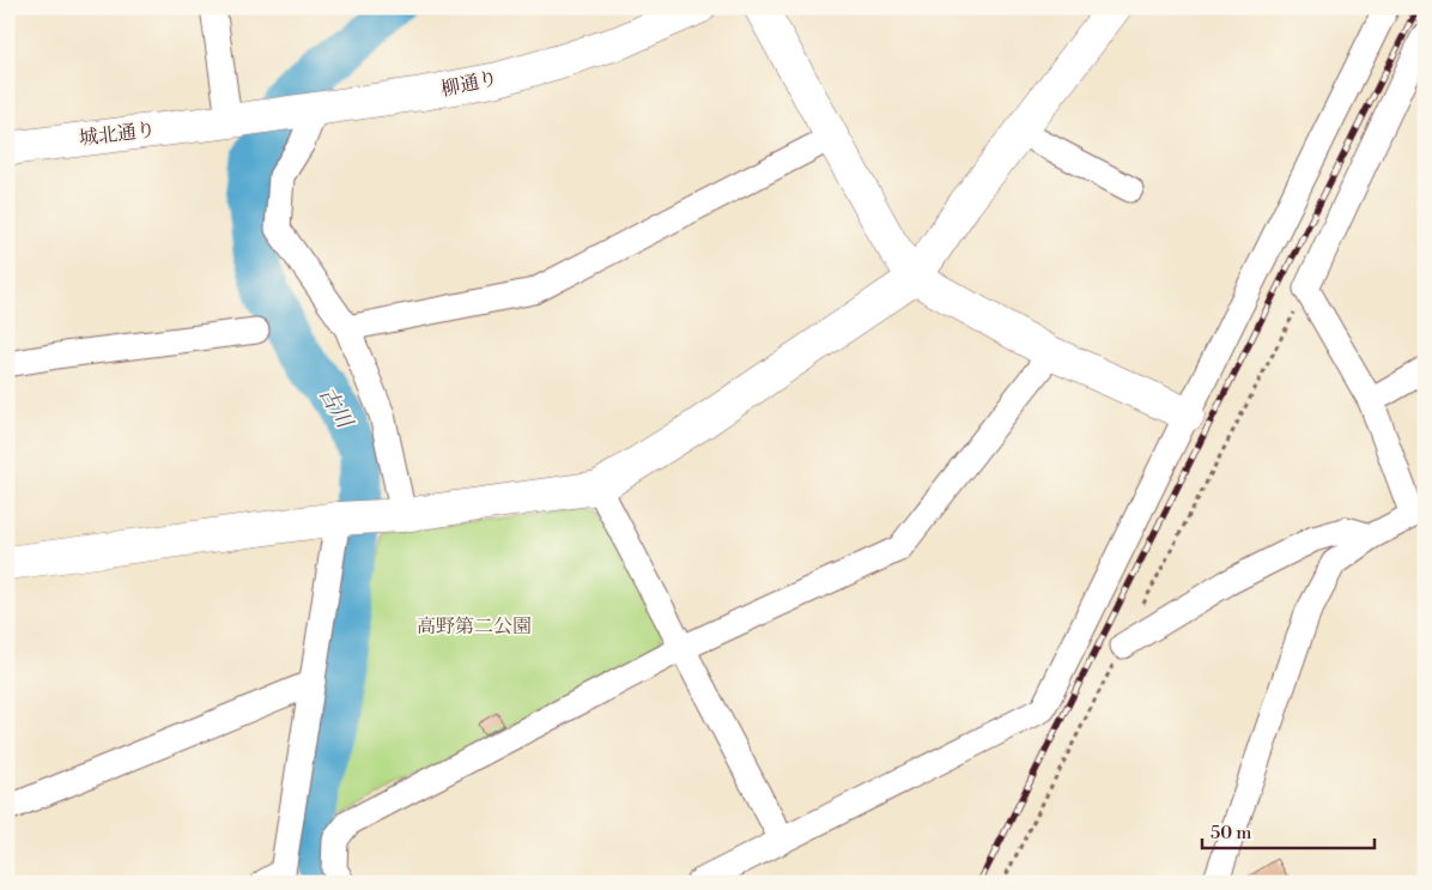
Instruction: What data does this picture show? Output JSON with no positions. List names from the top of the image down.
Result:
{
  "streets": {
    "street": ["柳通り", "城北通り"]
  },
  "crossings": [
    ["柳通り", "城北通り"]
  ],
  "water": ["古川"],
  "parks": ["高野第二公園"],
  "scale_bar": "50 m"
}
